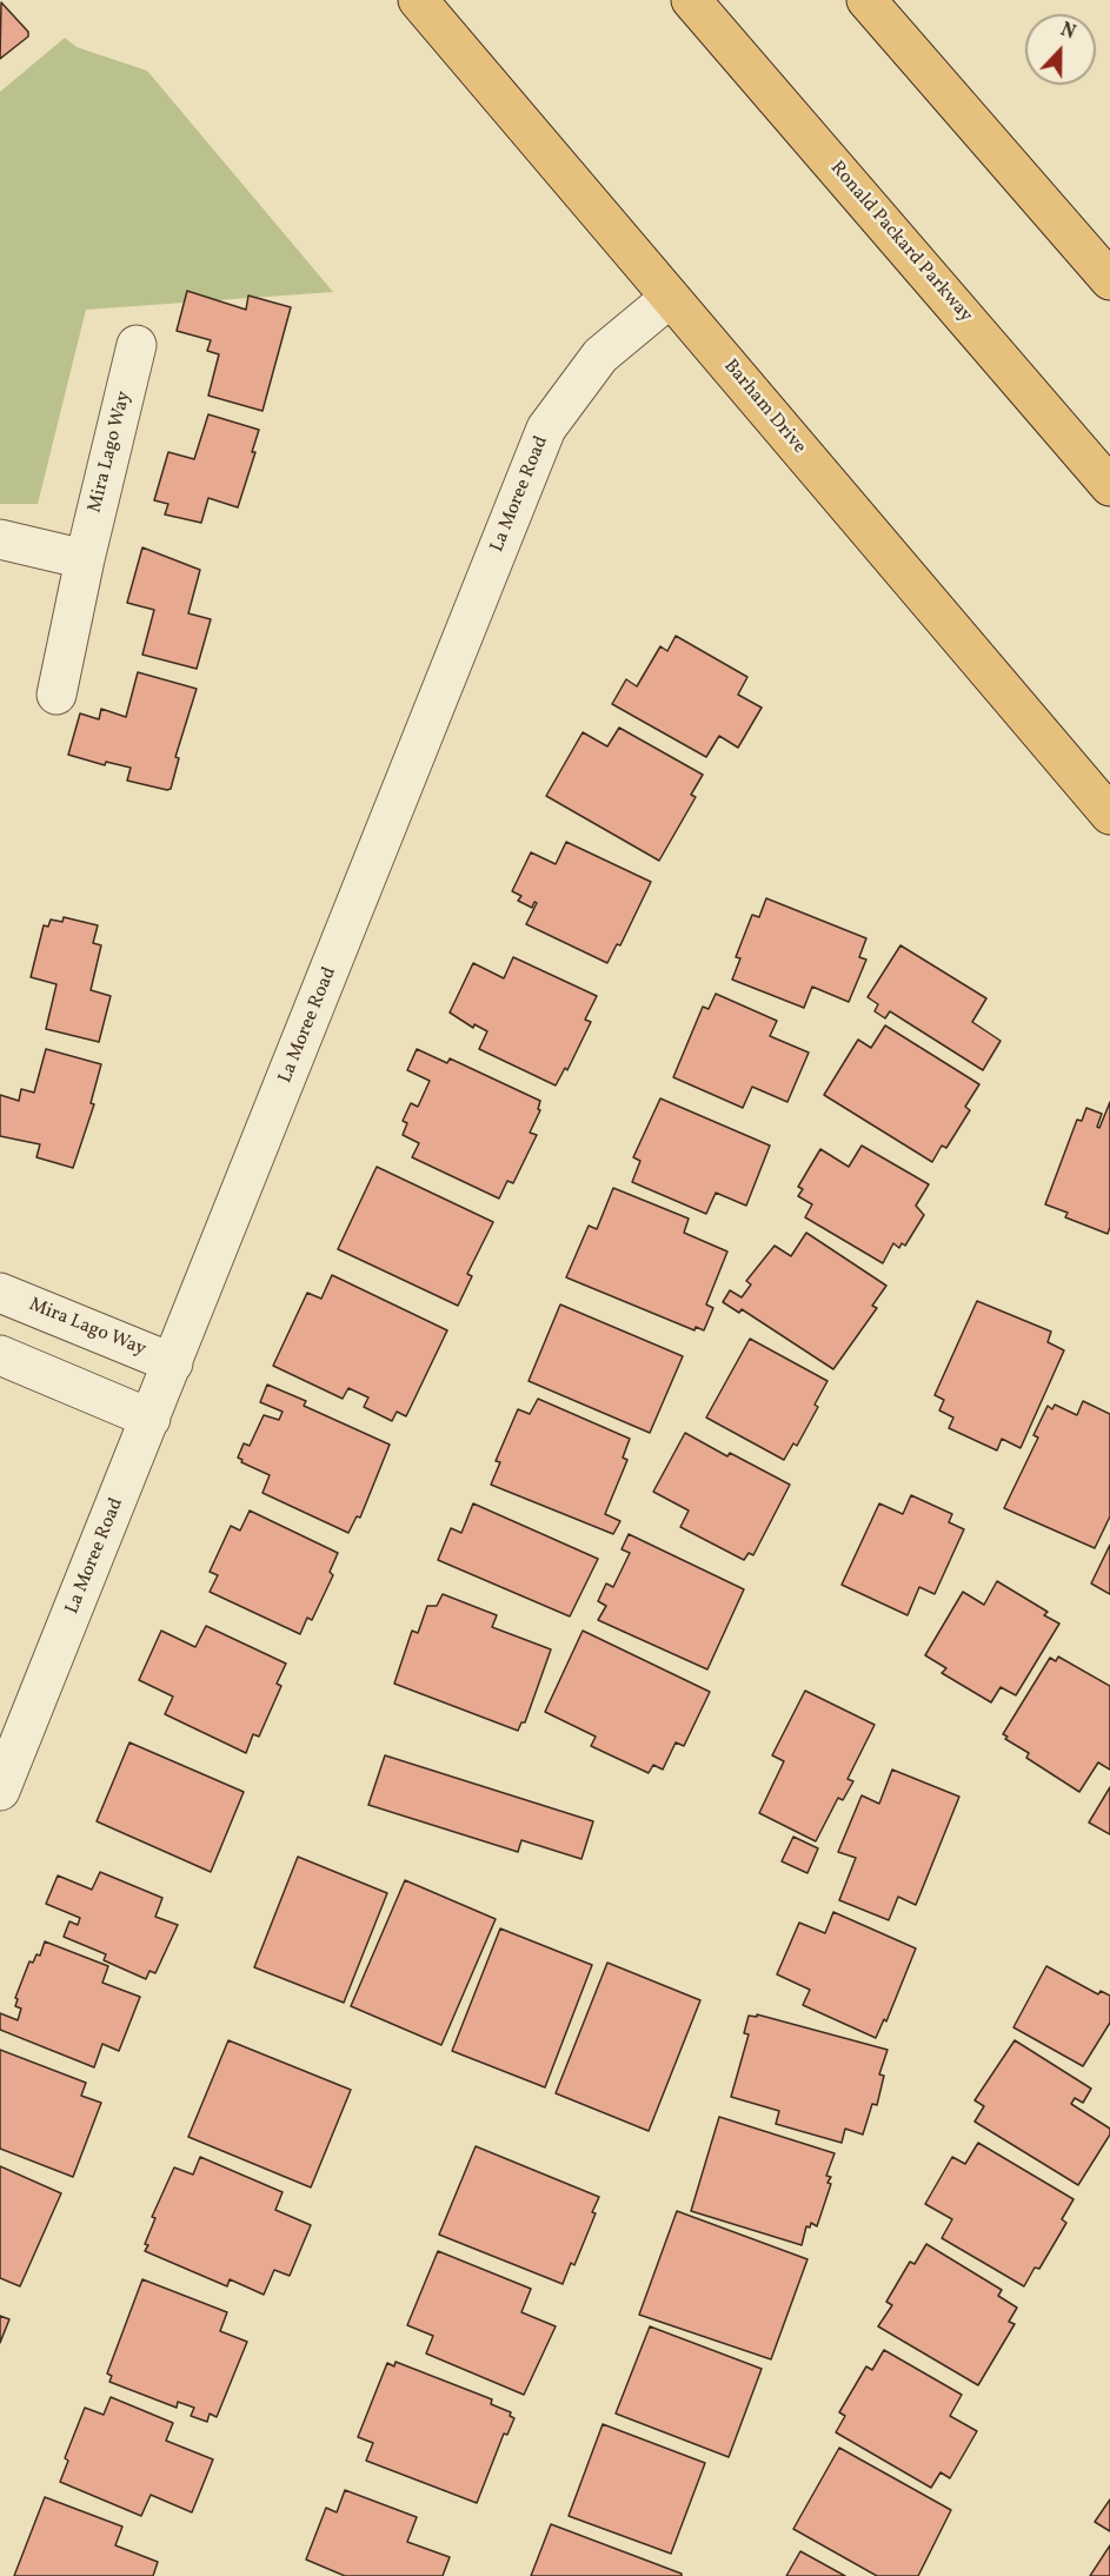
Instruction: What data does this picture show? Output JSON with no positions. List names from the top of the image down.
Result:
{
  "streets": {
    "main road": ["Ronald Packard Parkway", "Barham Drive"],
    "street": ["Mira Lago Way", "La Moree Road"]
  },
  "crossings": [
    ["Barham Drive", "La Moree Road"],
    ["Mira Lago Way", "La Moree Road"]
  ],
  "north": "top"
}
